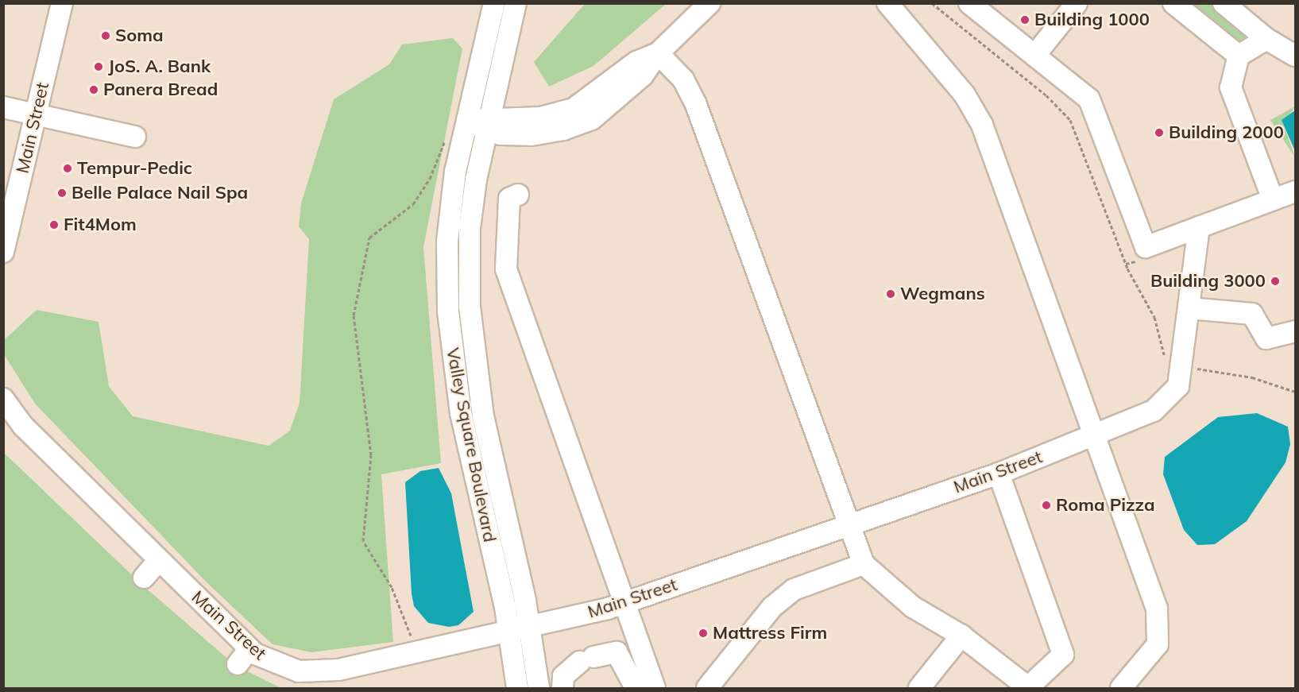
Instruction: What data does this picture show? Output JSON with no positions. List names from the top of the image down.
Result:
{
  "streets": {
    "street": ["Main Street", "Valley Square Boulevard"]
  },
  "crossings": [
    ["Main Street", "Valley Square Boulevard"]
  ],
  "places": [
    "Building 1000",
    "Soma",
    "JoS. A. Bank",
    "Panera Bread",
    "Building 2000",
    "Tempur-Pedic",
    "Belle Palace Nail Spa",
    "Fit4Mom",
    "Building 3000",
    "Wegmans",
    "Roma Pizza",
    "Mattress Firm"
  ]
}
